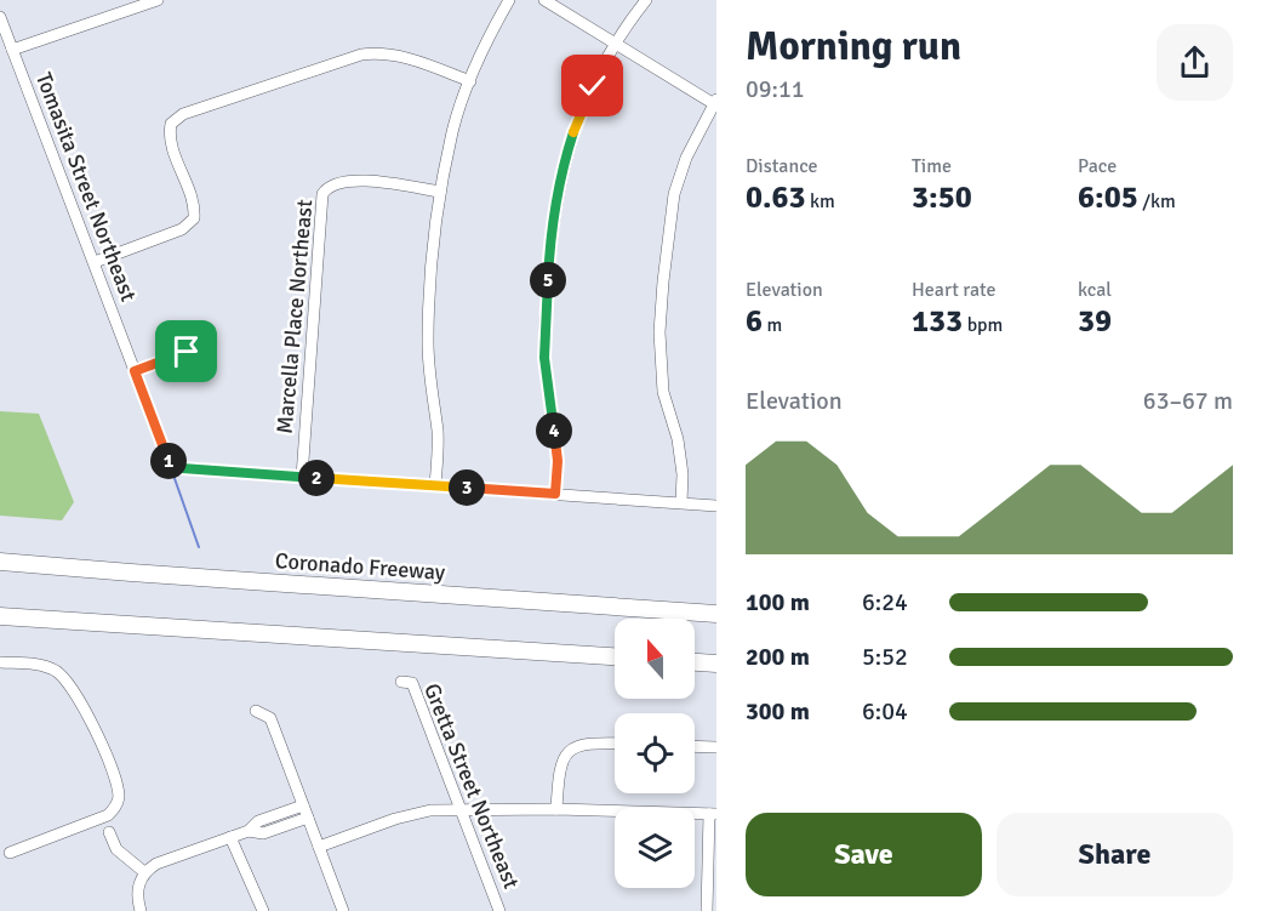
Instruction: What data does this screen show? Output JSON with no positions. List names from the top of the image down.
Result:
{
  "streets": {
    "highway": ["Coronado Freeway"],
    "street": ["Tomasita Street Northeast", "Marcella Place Northeast", "Gretta Street Northeast"]
  },
  "crossings": [
    ["Tomasita Street Northeast", "Marcella Place Northeast"]
  ],
  "north": "top",
  "page": {
    "heading": ["Morning run", "09:11"],
    "stats": [
      ["Distance", "0.63 km"],
      ["Time", "3:50"],
      ["Pace", "6:05 /km"],
      ["Elevation", "6 m"],
      ["Heart rate", "133 bpm"],
      ["kcal", "39"]
    ],
    "pins": [
      "5",
      "4",
      "1",
      "2",
      "3"
    ],
    "chart": ["Elevation", "63–67 m"],
    "list": [
      {
        "name": "100 m",
        "note": "6:24"
      },
      {
        "name": "200 m",
        "note": "5:52"
      },
      {
        "name": "300 m",
        "note": "6:04"
      }
    ],
    "buttons": ["Save", "Share"]
  }
}
